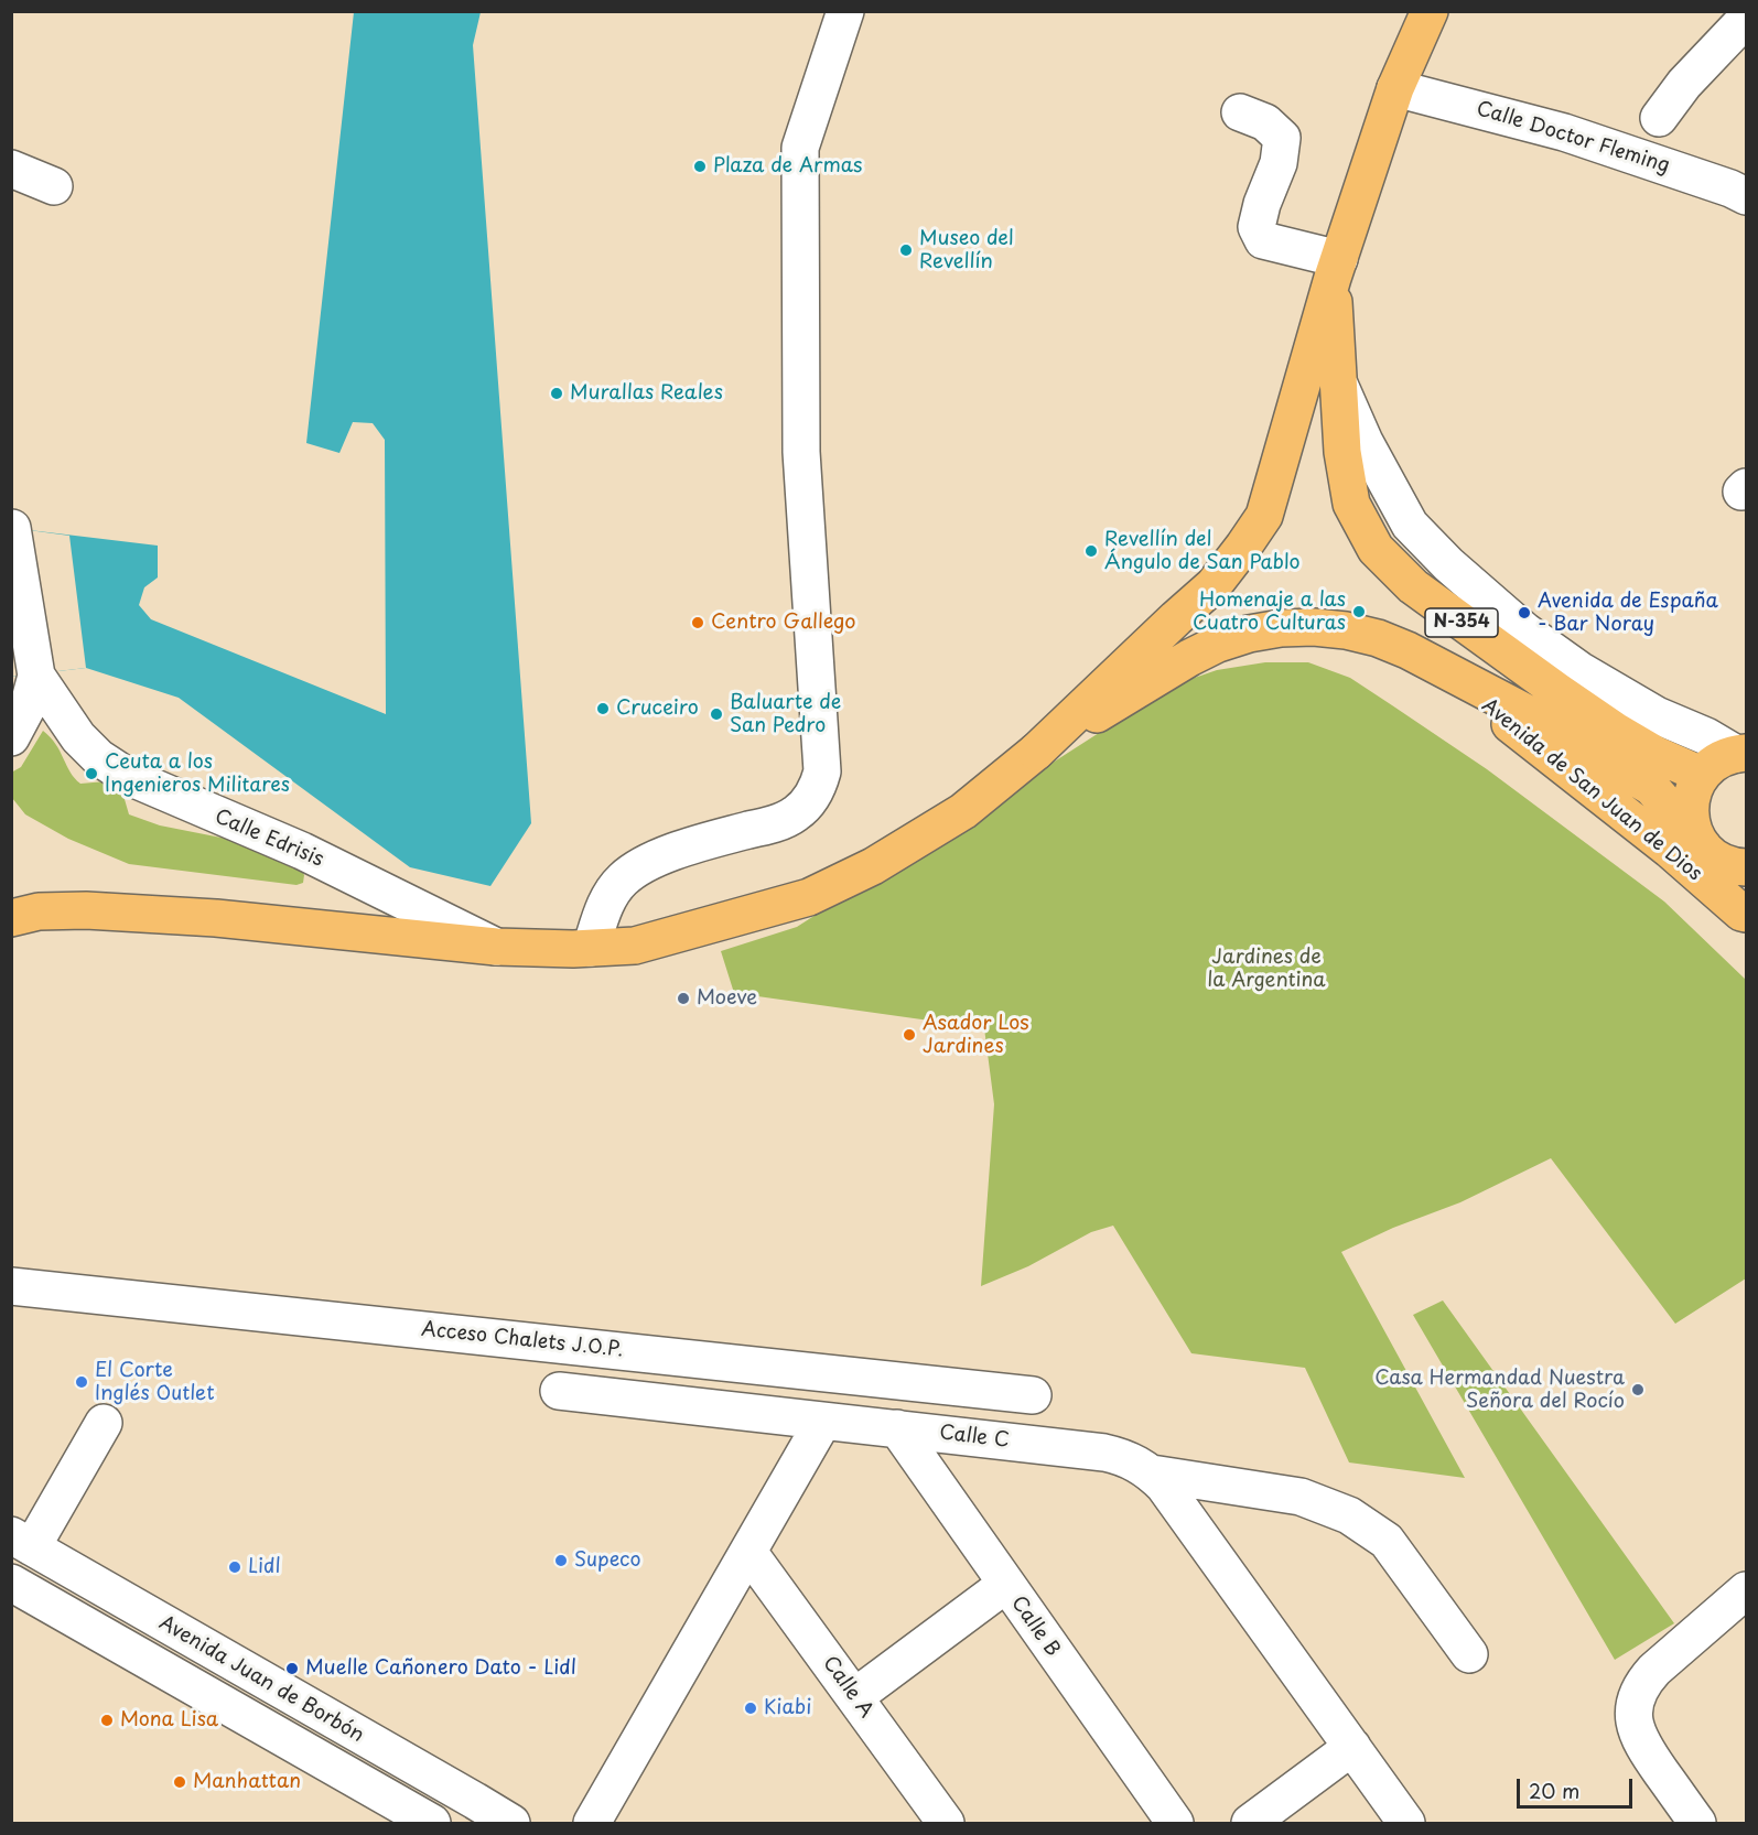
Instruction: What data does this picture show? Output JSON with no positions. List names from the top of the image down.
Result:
{
  "streets": {
    "main road": ["N-354", "Avenida de San Juan de Dios"],
    "street": [
      "Calle Doctor Fleming",
      "Calle Edrisis",
      "Acceso Chalets J.O.P.",
      "Calle C",
      "Calle B",
      "Avenida Juan de Borbón",
      "Calle A"
    ]
  },
  "crossings": [
    ["N-354", "Avenida de San Juan de Dios"],
    ["N-354", "Calle Edrisis"],
    ["Calle C", "Calle B"]
  ],
  "parks": ["Jardines de la Argentina"],
  "places": [
    "Plaza de Armas",
    "Museo del Revellín",
    "Murallas Reales",
    "Revellín del Ángulo de San Pablo",
    "Homenaje a las Cuatro Culturas",
    "Avenida de España - Bar Noray",
    "Centro Gallego",
    "Cruceiro",
    "Baluarte de San Pedro",
    "Ceuta a los Ingenieros Militares",
    "Moeve",
    "Asador Los Jardines",
    "El Corte Inglés Outlet",
    "Casa Hermandad Nuestra Señora del Rocío",
    "Supeco",
    "Lidl",
    "Muelle Cañonero Dato - Lidl",
    "Kiabi",
    "Mona Lisa",
    "Manhattan"
  ],
  "scale_bar": "20 m"
}
